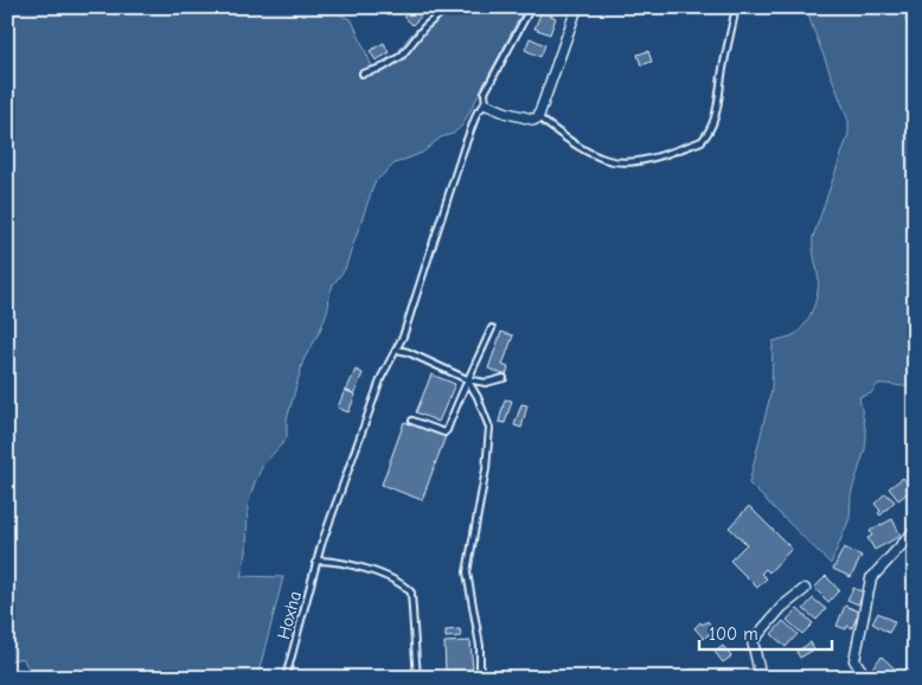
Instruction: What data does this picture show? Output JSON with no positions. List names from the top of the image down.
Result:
{
  "streets": {
    "lane": ["Hoxha"]
  },
  "scale_bar": "100 m"
}
